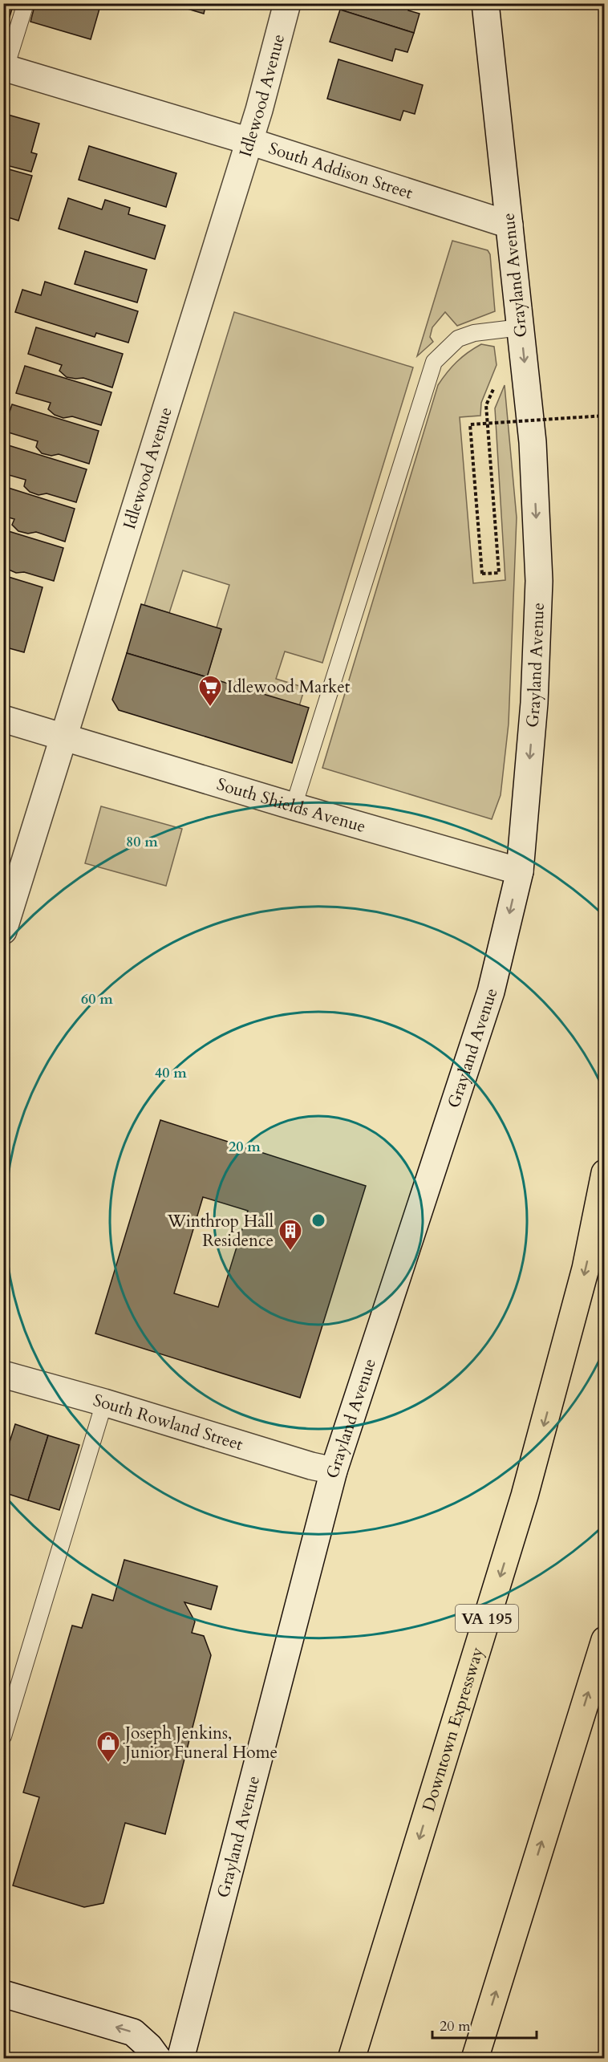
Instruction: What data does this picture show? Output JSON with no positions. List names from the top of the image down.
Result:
{
  "streets": {
    "highway": ["VA 195", "Downtown Expressway"],
    "street": [
      "Idlewood Avenue",
      "South Addison Street",
      "Grayland Avenue",
      "South Shields Avenue",
      "South Rowland Street"
    ]
  },
  "crossings": [
    ["Idlewood Avenue", "South Addison Street"],
    ["Idlewood Avenue", "South Shields Avenue"],
    ["South Addison Street", "Grayland Avenue"],
    ["Grayland Avenue", "South Shields Avenue"],
    ["Grayland Avenue", "South Rowland Street"]
  ],
  "one_way": ["Grayland Avenue"],
  "places": {
    "supermarket": ["Idlewood Market"],
    "building": ["Winthrop Hall Residence"],
    "shop": ["Joseph Jenkins, Junior Funeral Home"]
  },
  "scale_bar": "20 m",
  "rings": [
    "80 m",
    "60 m",
    "40 m",
    "20 m"
  ]
}
